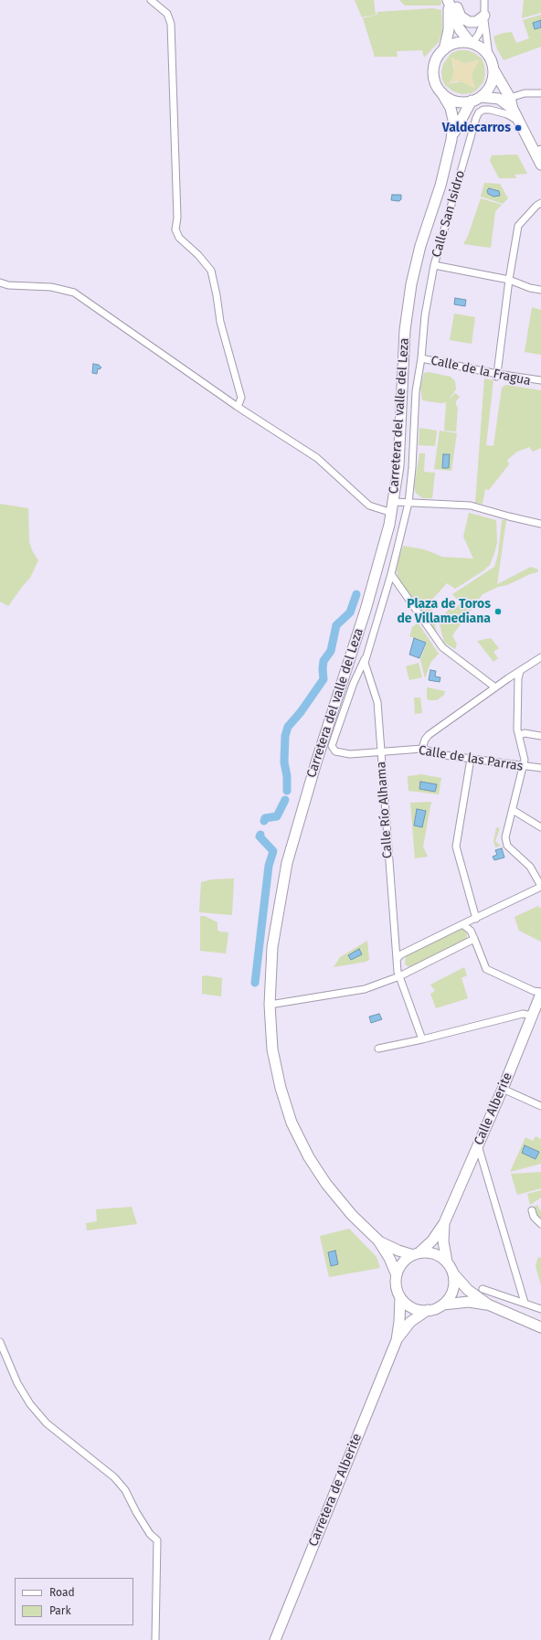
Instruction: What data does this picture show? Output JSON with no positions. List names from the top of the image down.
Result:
{
  "streets": {
    "main road": ["Carretera del valle del Leza", "Calle Alberite", "Carretera de Alberite"],
    "street": [
      "Calle San Isidro",
      "Calle de la Fragua",
      "Calle de las Parras",
      "Calle Río Alhama"
    ]
  },
  "crossings": [
    ["Calle San Isidro", "Calle de la Fragua"],
    ["Calle San Isidro", "Calle de las Parras"],
    ["Calle San Isidro", "Calle Río Alhama"],
    ["Carretera del valle del Leza", "Calle Alberite"],
    ["Carretera del valle del Leza", "Carretera de Alberite"],
    ["Calle de las Parras", "Calle Río Alhama"],
    ["Calle Alberite", "Carretera de Alberite"]
  ],
  "places": ["Valdecarros", "Plaza de Toros de Villamediana"],
  "legend": ["Road", "Park"]
}
